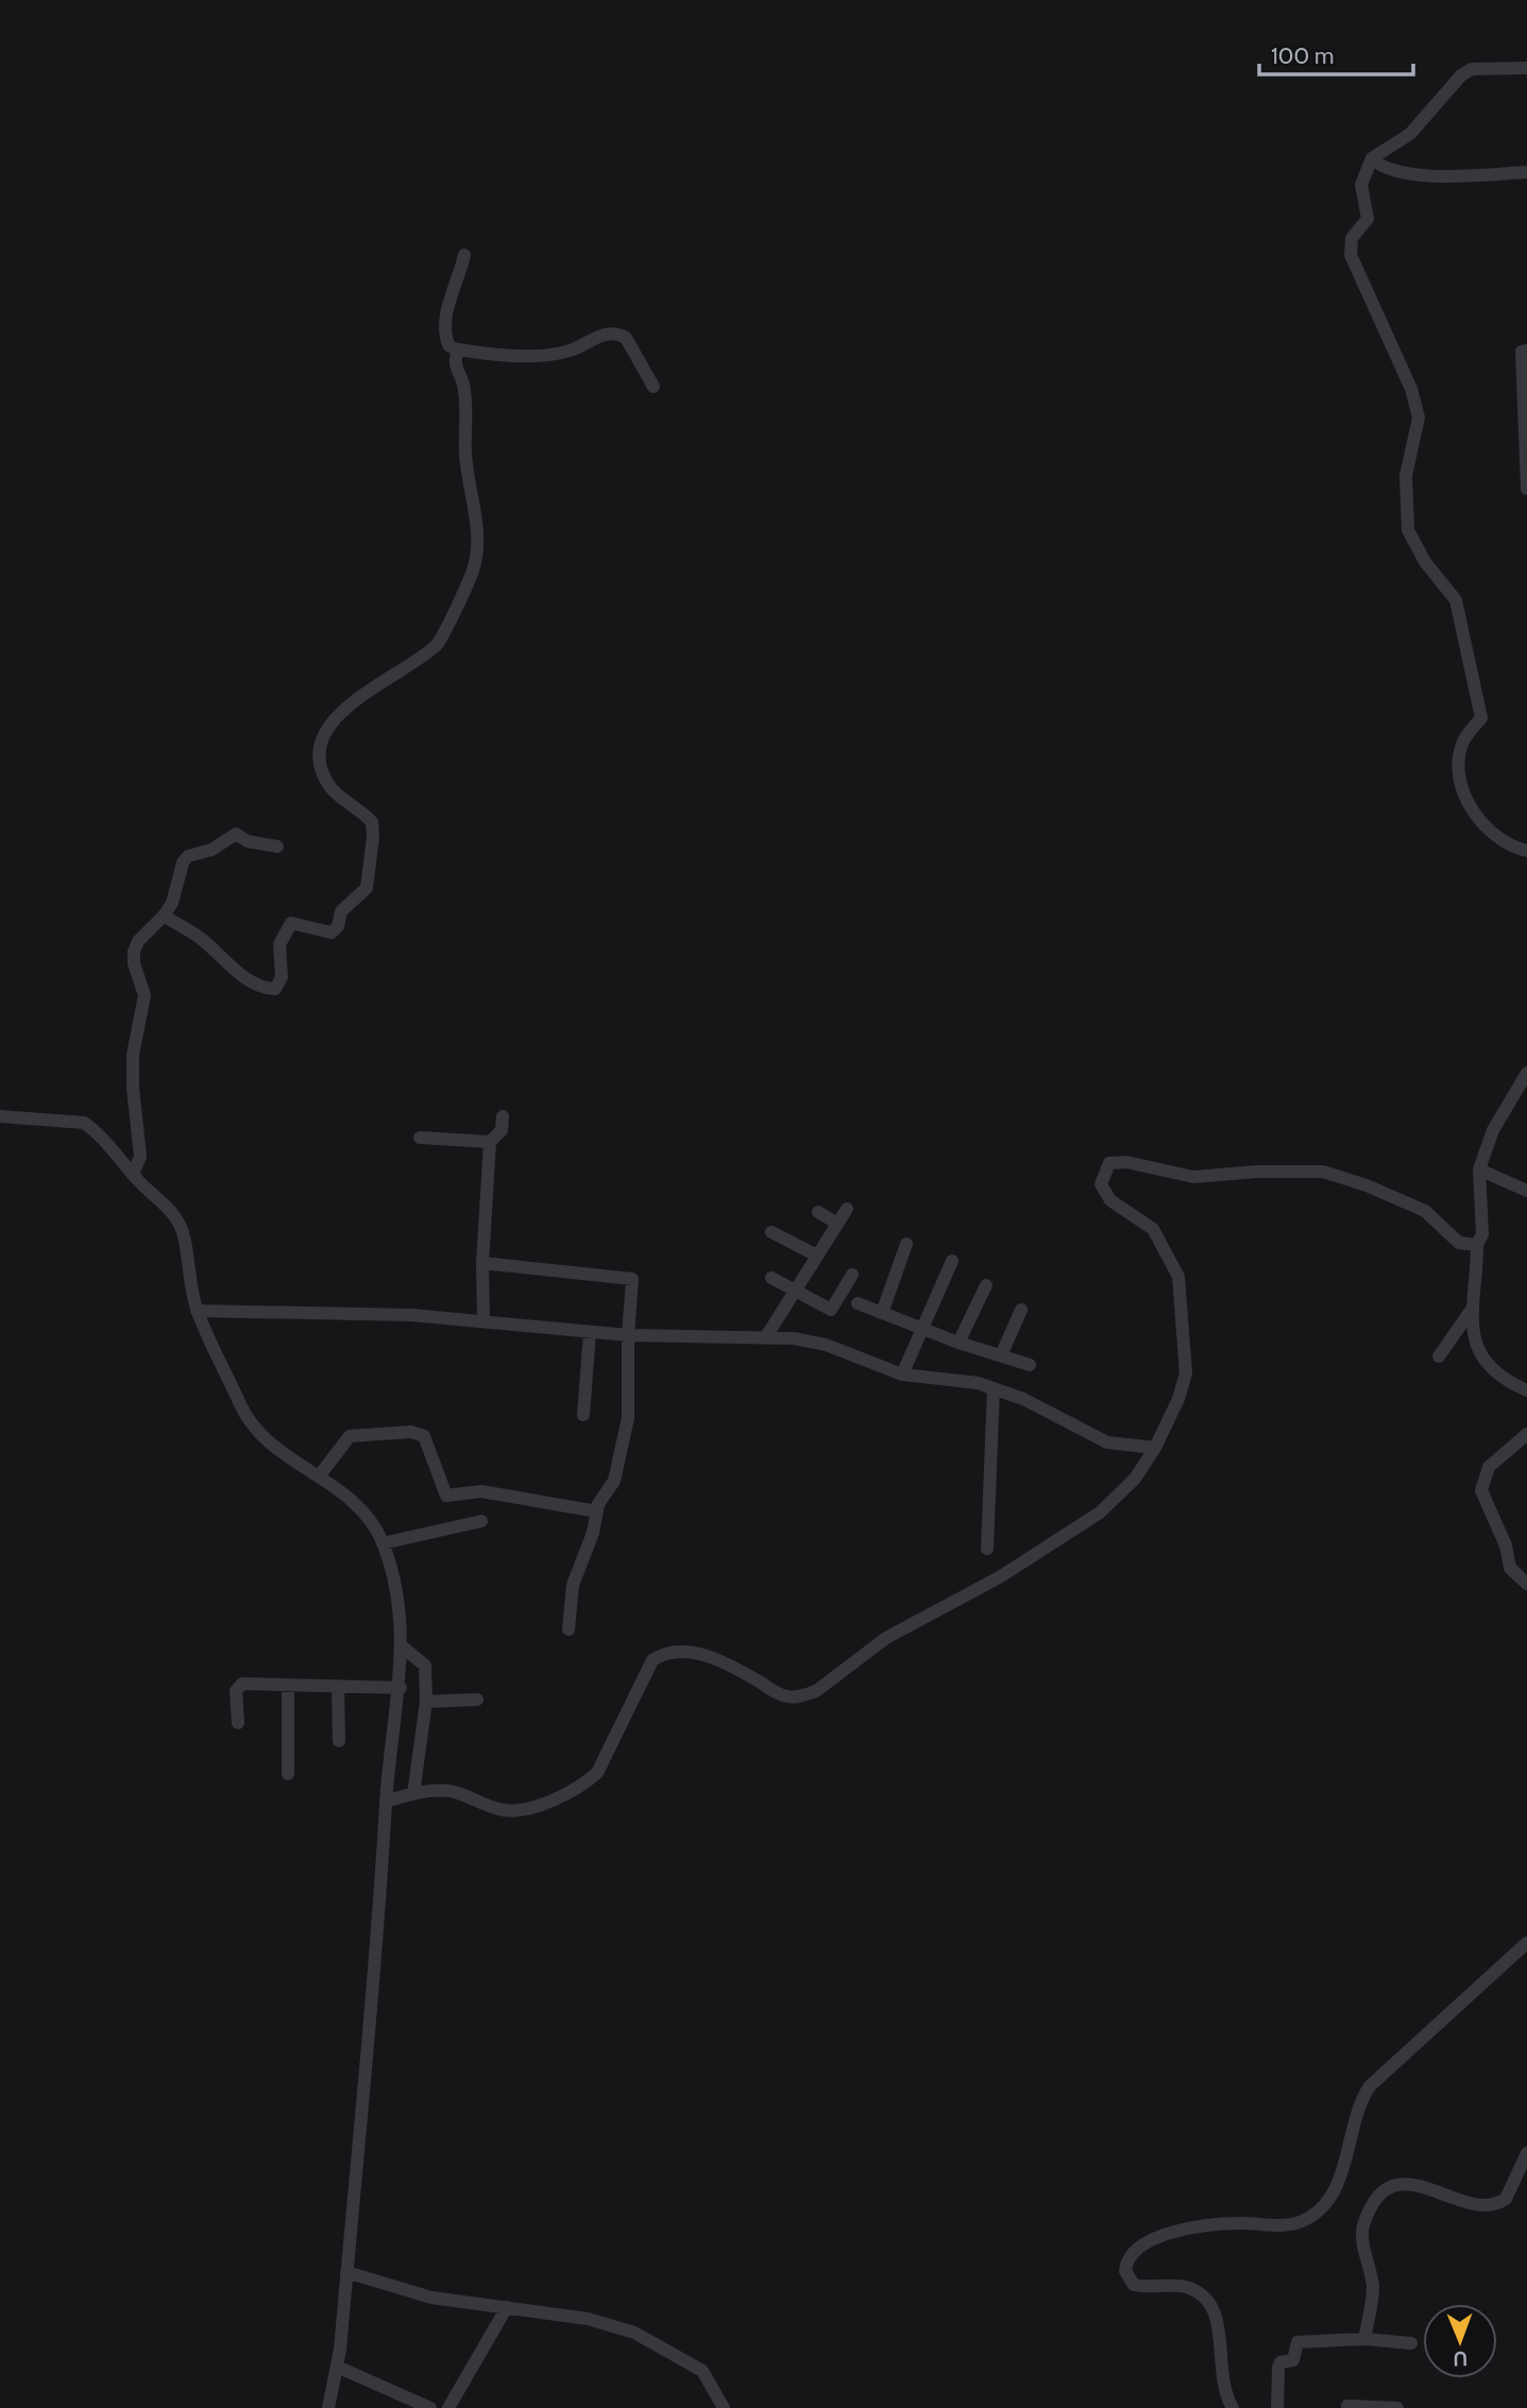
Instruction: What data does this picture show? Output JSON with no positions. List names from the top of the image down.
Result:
{
  "scale_bar": "100 m",
  "north": "bottom"
}
